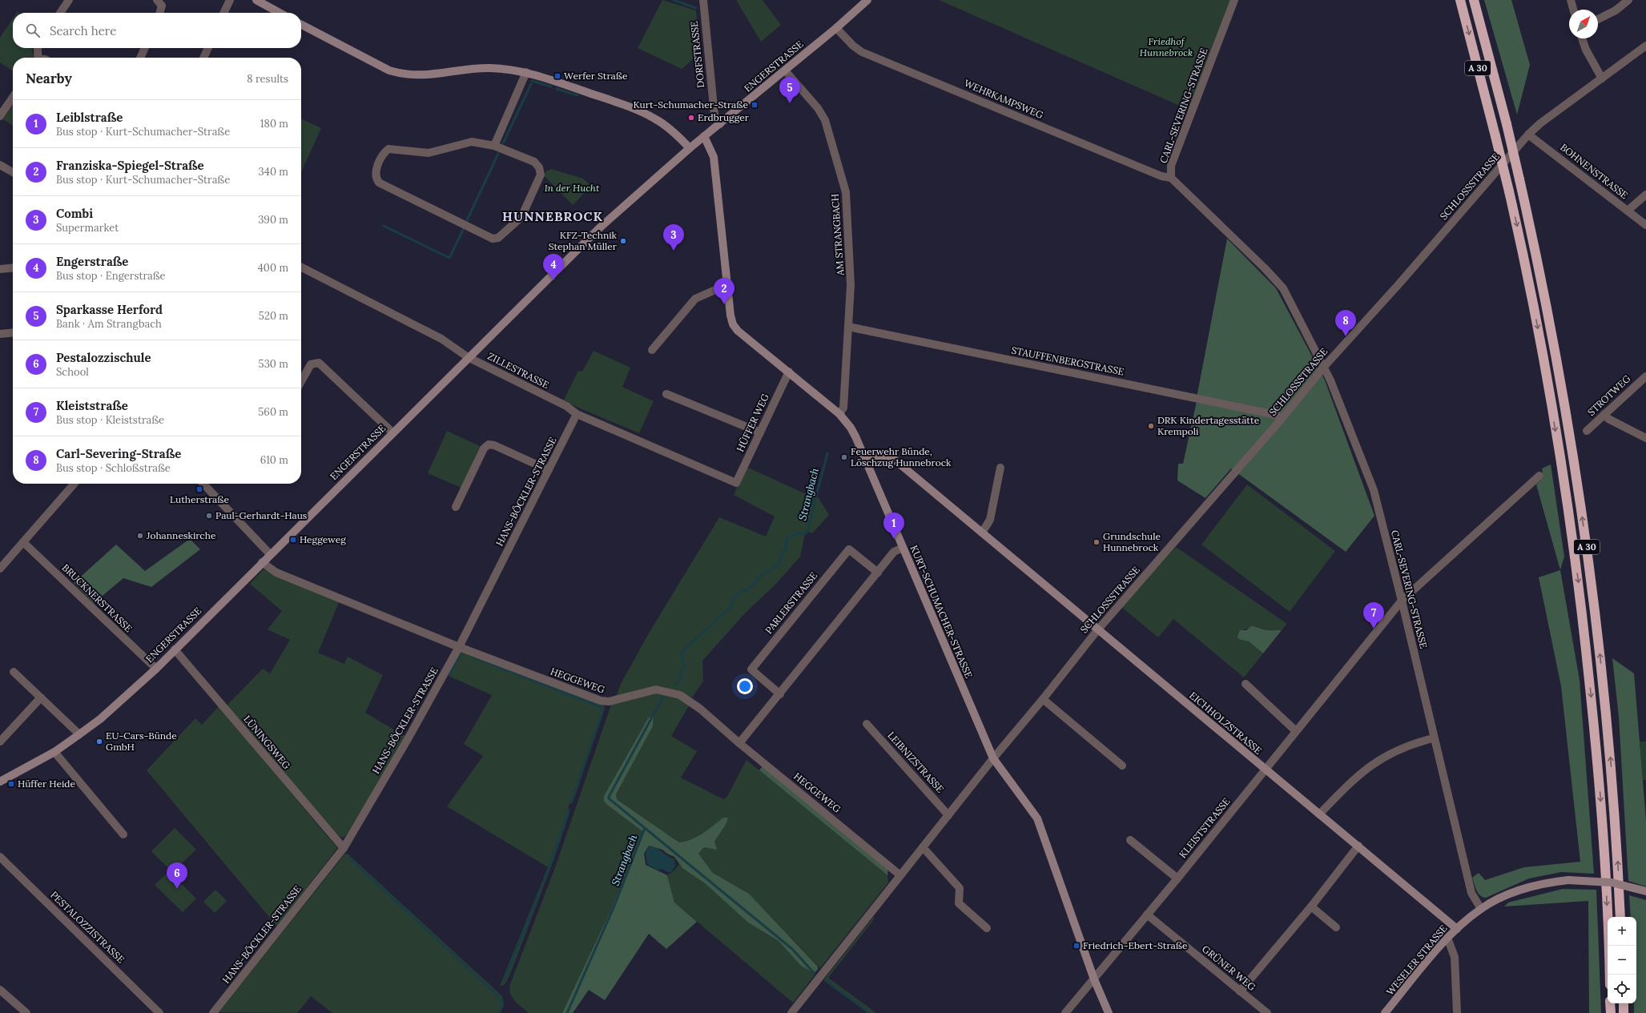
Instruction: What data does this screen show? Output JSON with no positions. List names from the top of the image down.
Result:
{
  "streets": {
    "highway": ["A 30"],
    "street": [
      "DORFSTRASSE",
      "ENGERSTRASSE",
      "WEHRKAMPSWEG",
      "CARL-SEVERING-STRASSE",
      "BOHNENSTRASSE",
      "SCHLOSSSTRASSE",
      "AM STRANGBACH",
      "STAUFFENBERGSTRASSE",
      "ZILLESTRASSE",
      "STROTWEG",
      "HÜFFER WEG",
      "HANS-BÖCKLER-STRASSE",
      "BRUCKNERSTRASSE",
      "PARLERSTRASSE",
      "KURT-SCHUMACHER-STRASSE",
      "HEGGEWEG",
      "EICHHOLZSTRASSE",
      "LÜNINGSWEG",
      "LEIBNIZSTRASSE",
      "KLEISTSTRASSE",
      "PESTALOZZISTRASSE",
      "WESELER STRASSE",
      "GRÜNER WEG"
    ]
  },
  "crossings": [
    ["DORFSTRASSE", "ENGERSTRASSE"],
    ["ENGERSTRASSE", "WEHRKAMPSWEG"],
    ["ENGERSTRASSE", "AM STRANGBACH"],
    ["ENGERSTRASSE", "ZILLESTRASSE"],
    ["ENGERSTRASSE", "BRUCKNERSTRASSE"],
    ["ENGERSTRASSE", "KURT-SCHUMACHER-STRASSE"],
    ["ENGERSTRASSE", "HEGGEWEG"],
    ["ENGERSTRASSE", "LÜNINGSWEG"],
    ["WEHRKAMPSWEG", "CARL-SEVERING-STRASSE"],
    ["CARL-SEVERING-STRASSE", "SCHLOSSSTRASSE"],
    ["CARL-SEVERING-STRASSE", "KLEISTSTRASSE"],
    ["CARL-SEVERING-STRASSE", "WESELER STRASSE"],
    ["BOHNENSTRASSE", "SCHLOSSSTRASSE"],
    ["SCHLOSSSTRASSE", "STAUFFENBERGSTRASSE"],
    ["SCHLOSSSTRASSE", "KURT-SCHUMACHER-STRASSE"],
    ["SCHLOSSSTRASSE", "EICHHOLZSTRASSE"],
    ["AM STRANGBACH", "STAUFFENBERGSTRASSE"],
    ["AM STRANGBACH", "KURT-SCHUMACHER-STRASSE"],
    ["ZILLESTRASSE", "HÜFFER WEG"],
    ["ZILLESTRASSE", "HANS-BÖCKLER-STRASSE"],
    ["HÜFFER WEG", "KURT-SCHUMACHER-STRASSE"],
    ["HANS-BÖCKLER-STRASSE", "HEGGEWEG"],
    ["HANS-BÖCKLER-STRASSE", "LÜNINGSWEG"],
    ["KURT-SCHUMACHER-STRASSE", "EICHHOLZSTRASSE"],
    ["KURT-SCHUMACHER-STRASSE", "KLEISTSTRASSE"],
    ["EICHHOLZSTRASSE", "KLEISTSTRASSE"],
    ["EICHHOLZSTRASSE", "WESELER STRASSE"],
    ["KLEISTSTRASSE", "GRÜNER WEG"]
  ],
  "districts": ["HUNNEBROCK"],
  "water": ["Strangbach"],
  "parks": ["Friedhof Hunnebrock", "In der Hucht"],
  "places": {
    "transit": [
      "Werfer Straße",
      "Kurt-Schumacher-Straße",
      "Lutherstraße",
      "Heggeweg",
      "Hüffer Heide",
      "Friedrich-Ebert-Straße"
    ],
    "other": [
      "Erdbrugger",
      "KFZ-Technik Stephan Müller",
      "DRK Kindertagesstätte Krempoli",
      "Feuerwehr Bünde, Löschzug Hunnebrock",
      "Paul-Gerhardt-Haus",
      "Johanneskirche",
      "Grundschule Hunnebrock",
      "EU-Cars-Bünde GmbH"
    ]
  },
  "north": "top right",
  "page": {
    "search": "Search here",
    "heading": ["Nearby", "8 results"],
    "pins": [
      "5",
      "3",
      "4",
      "2",
      "8",
      "1",
      "7",
      "6"
    ],
    "list": [
      {
        "mark": "1",
        "name": "Leiblstraße",
        "note": "Bus stop · Kurt-Schumacher-Straße",
        "value": "180 m"
      },
      {
        "mark": "2",
        "name": "Franziska-Spiegel-Straße",
        "note": "Bus stop · Kurt-Schumacher-Straße",
        "value": "340 m"
      },
      {
        "mark": "3",
        "name": "Combi",
        "note": "Supermarket",
        "value": "390 m"
      },
      {
        "mark": "4",
        "name": "Engerstraße",
        "note": "Bus stop · Engerstraße",
        "value": "400 m"
      },
      {
        "mark": "5",
        "name": "Sparkasse Herford",
        "note": "Bank · Am Strangbach",
        "value": "520 m"
      },
      {
        "mark": "6",
        "name": "Pestalozzischule",
        "note": "School",
        "value": "530 m"
      },
      {
        "mark": "7",
        "name": "Kleiststraße",
        "note": "Bus stop · Kleiststraße",
        "value": "560 m"
      },
      {
        "mark": "8",
        "name": "Carl-Severing-Straße",
        "note": "Bus stop · Schloßstraße",
        "value": "610 m"
      }
    ],
    "map_buttons": ["+", "−"]
  }
}
